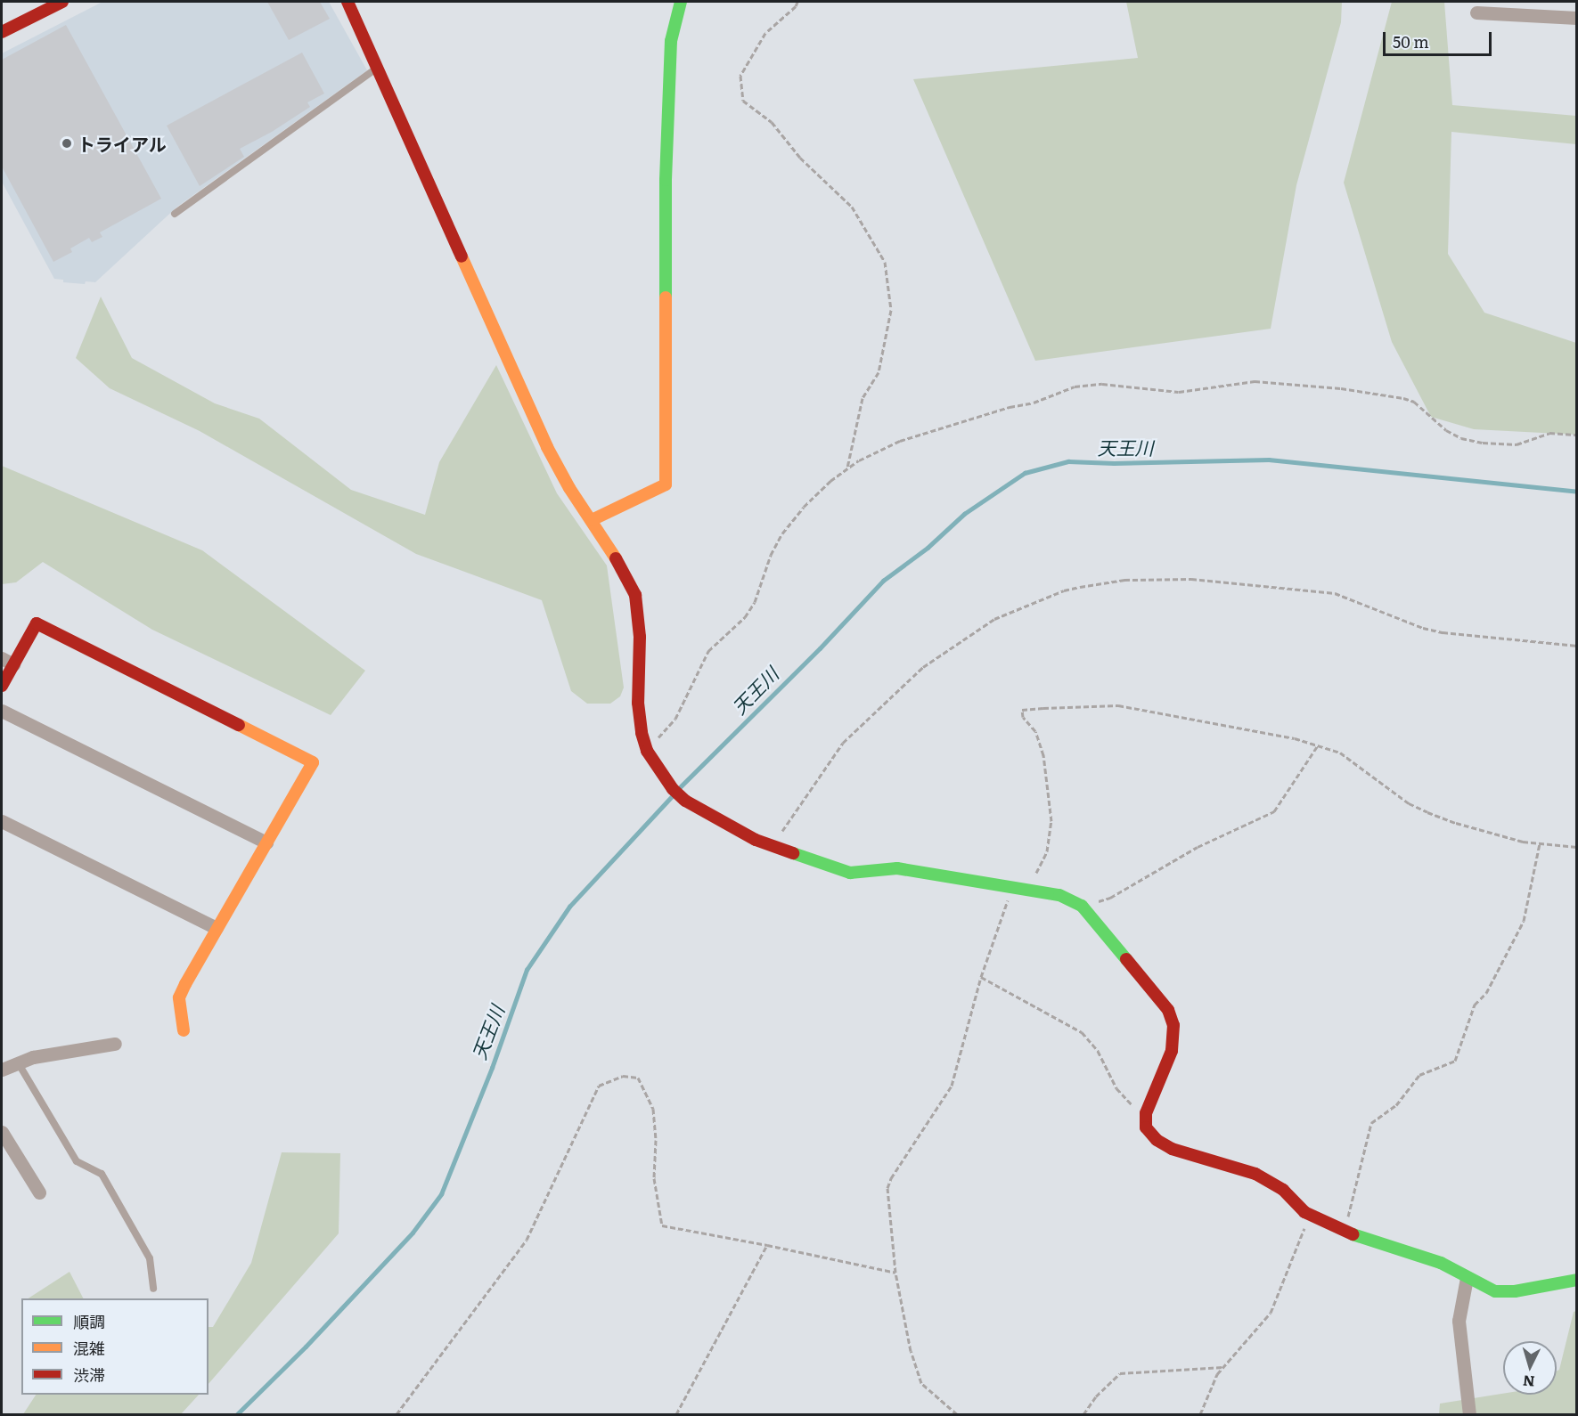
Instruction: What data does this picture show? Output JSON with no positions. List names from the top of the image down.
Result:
{
  "water": ["天王川"],
  "places": ["トライアル"],
  "legend": ["順調", "混雑", "渋滞"],
  "scale_bar": "50 m",
  "north": "bottom"
}
